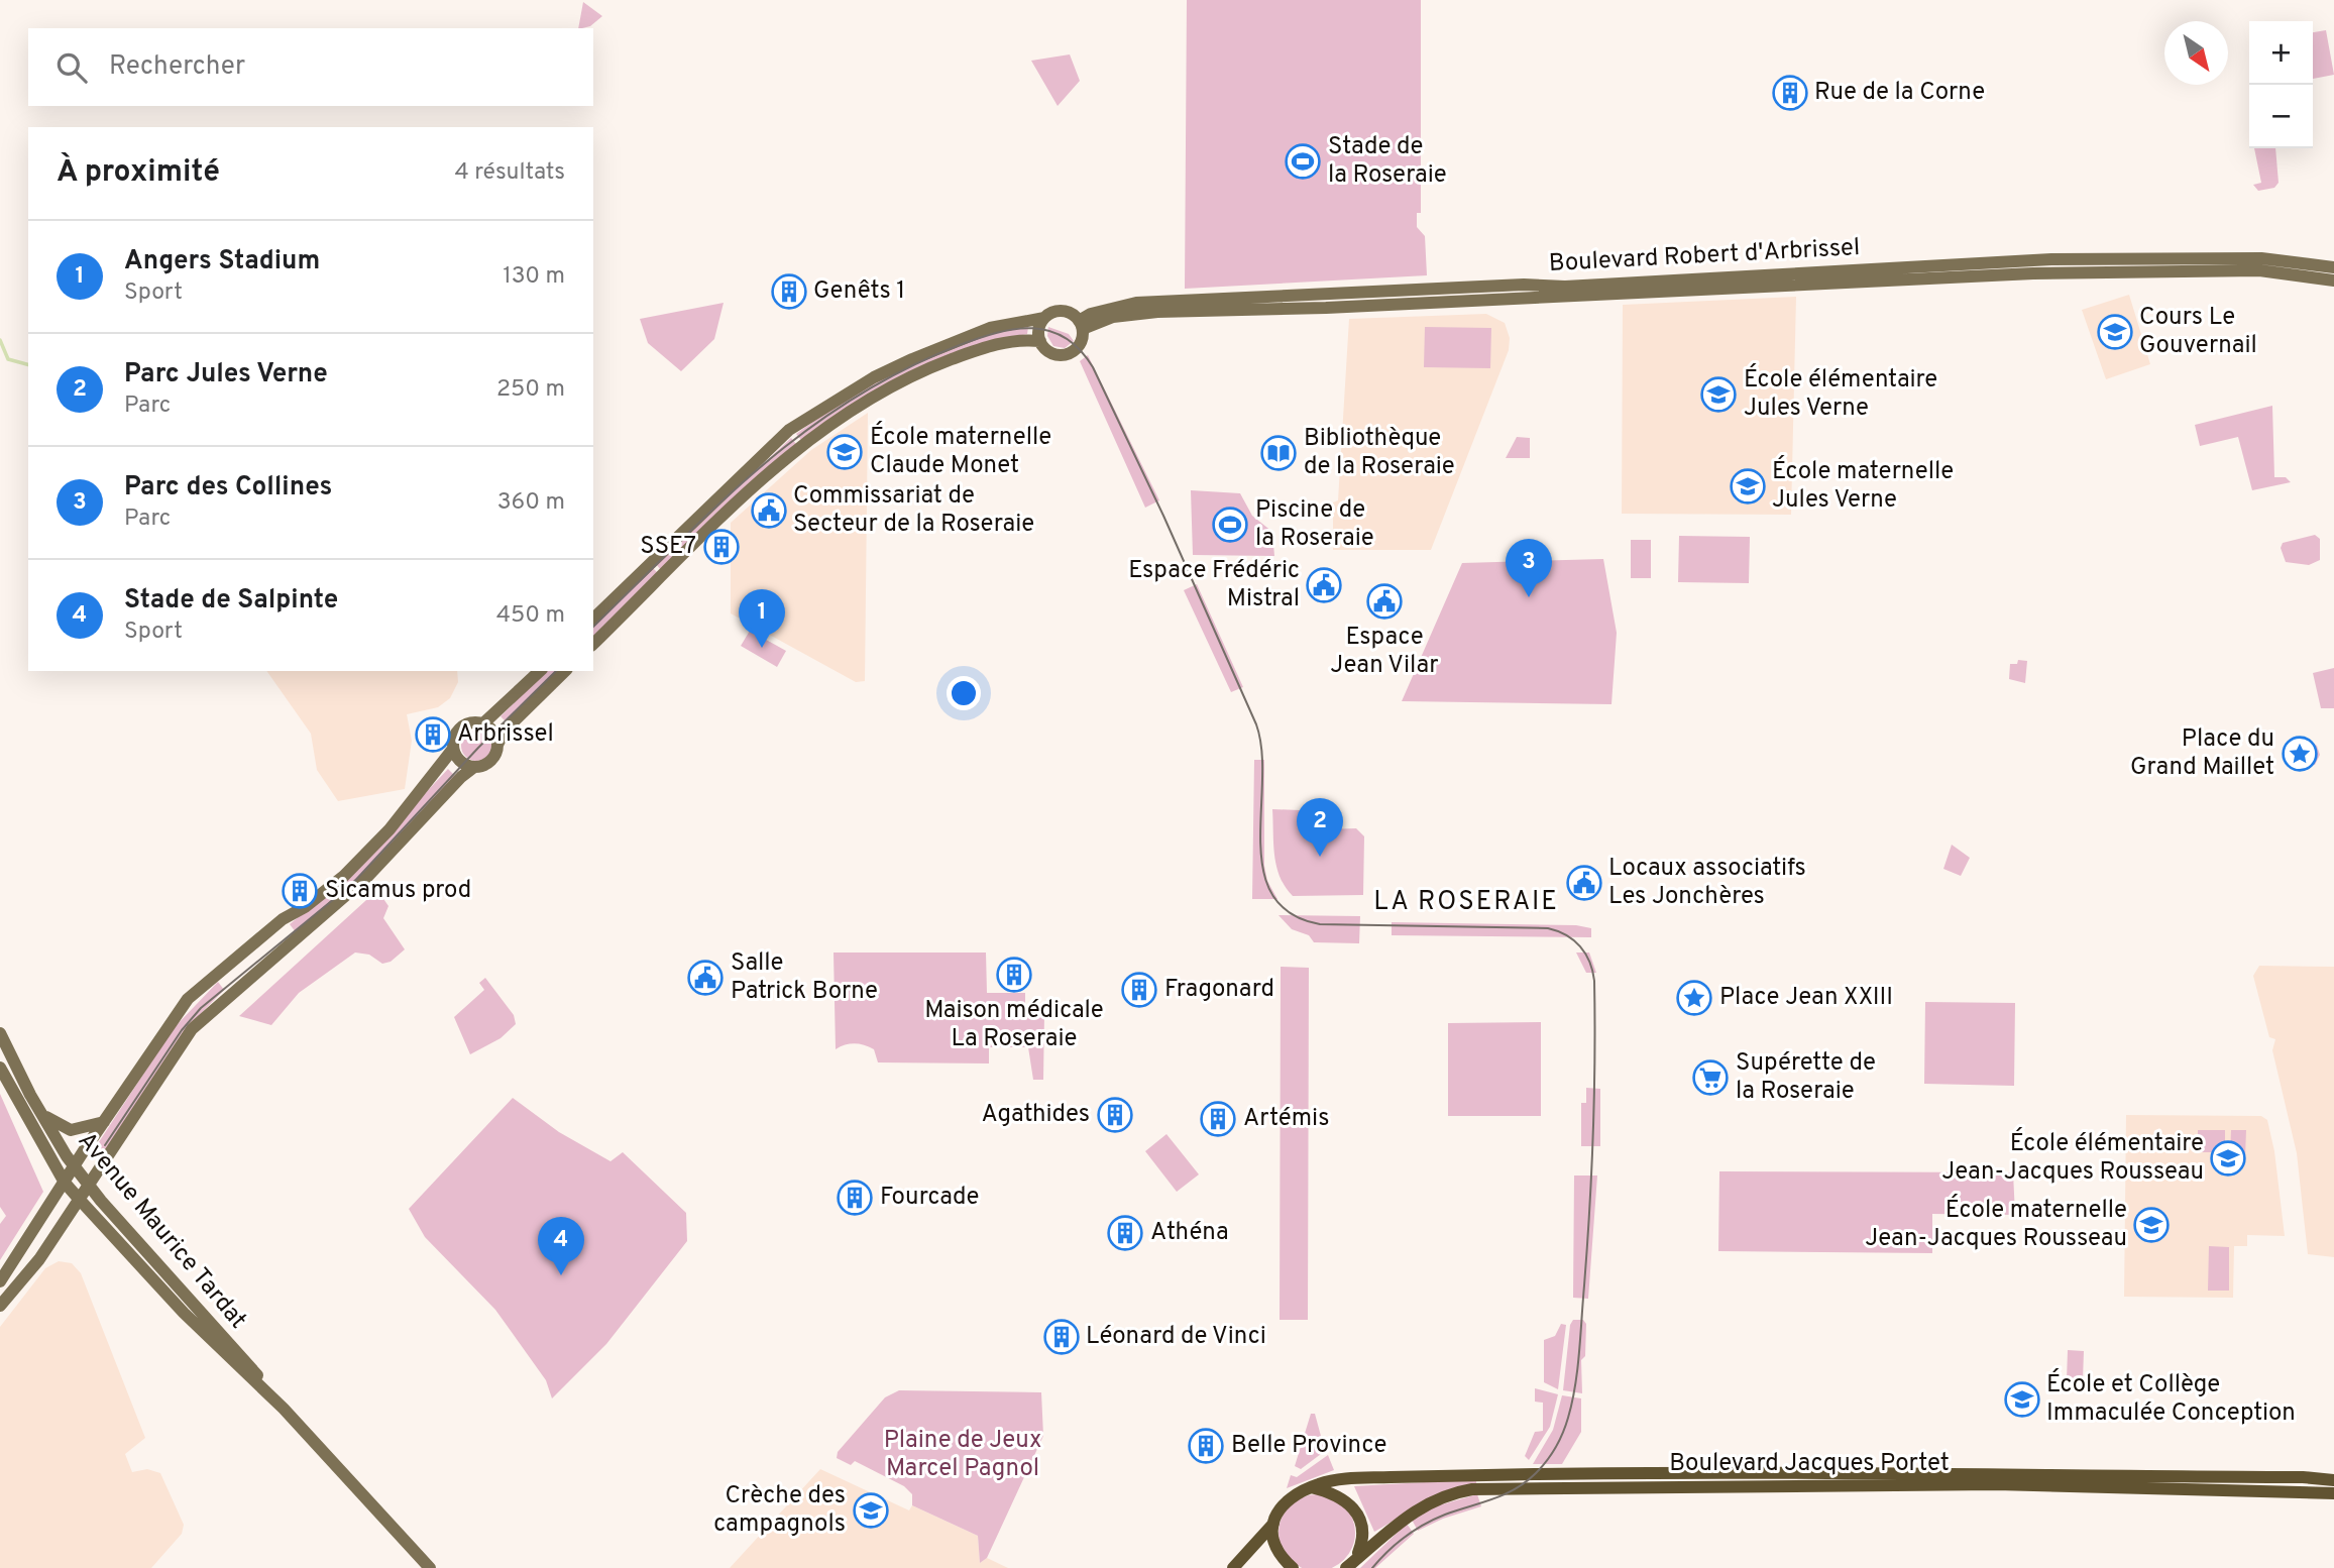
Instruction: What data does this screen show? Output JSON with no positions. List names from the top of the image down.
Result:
{
  "streets": {
    "main road": ["Boulevard Jacques Portet"],
    "street": ["Boulevard Robert d'Arbrissel", "Avenue Maurice Tardat"]
  },
  "districts": ["LA ROSERAIE"],
  "parks": ["Plaine de Jeux Marcel Pagnol"],
  "places": {
    "building": [
      "Rue de la Corne",
      "Genêts 1",
      "SSE7",
      "Arbrissel",
      "Sicamus prod",
      "Maison médicale La Roseraie",
      "Fragonard",
      "Agathides",
      "Artémis",
      "Fourcade",
      "Athéna",
      "Léonard de Vinci",
      "Belle Province"
    ],
    "sports": ["Stade de la Roseraie", "Piscine de la Roseraie"],
    "school or university": [
      "Cours Le Gouvernail",
      "École élémentaire Jules Verne",
      "École maternelle Claude Monet",
      "École maternelle Jules Verne",
      "École élémentaire Jean-Jacques Rousseau",
      "École maternelle Jean-Jacques Rousseau",
      "École et Collège Immaculée Conception",
      "Crèche des campagnols"
    ],
    "library": ["Bibliothèque de la Roseraie"],
    "public building": [
      "Commissariat de Secteur de la Roseraie",
      "Espace Frédéric Mistral",
      "Espace Jean Vilar",
      "Locaux associatifs Les Jonchères",
      "Salle Patrick Borne"
    ],
    "place": ["Place du Grand Maillet", "Place Jean XXIII"],
    "supermarket": ["Supérette de la Roseraie"]
  },
  "north": "bottom right",
  "page": {
    "map_buttons": ["+", "−"],
    "search": "Rechercher",
    "heading": ["À proximité", "4 résultats"],
    "list": [
      {
        "mark": "1",
        "name": "Angers Stadium",
        "note": "Sport",
        "value": "130 m"
      },
      {
        "mark": "2",
        "name": "Parc Jules Verne",
        "note": "Parc",
        "value": "250 m"
      },
      {
        "mark": "3",
        "name": "Parc des Collines",
        "note": "Parc",
        "value": "360 m"
      },
      {
        "mark": "4",
        "name": "Stade de Salpinte",
        "note": "Sport",
        "value": "450 m"
      }
    ],
    "pins": [
      "3",
      "1",
      "2",
      "4"
    ]
  }
}
